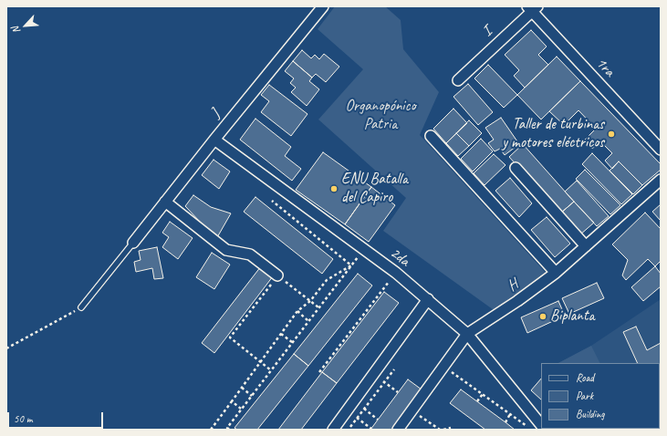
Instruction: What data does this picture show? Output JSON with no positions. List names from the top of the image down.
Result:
{
  "streets": {
    "street": [
      "I",
      "1ra",
      "J",
      "2da",
      "H"
    ]
  },
  "crossings": [
    ["I", "1ra"],
    ["J", "2da"],
    ["2da", "H"]
  ],
  "parks": ["Organopónico Patria"],
  "places": ["Taller de turbinas y motores eléctricos", "ENU Batalla del Capiro", "Biplanta"],
  "legend": ["Road", "Park", "Building"],
  "scale_bar": "50 m",
  "north": "bottom left"
}
